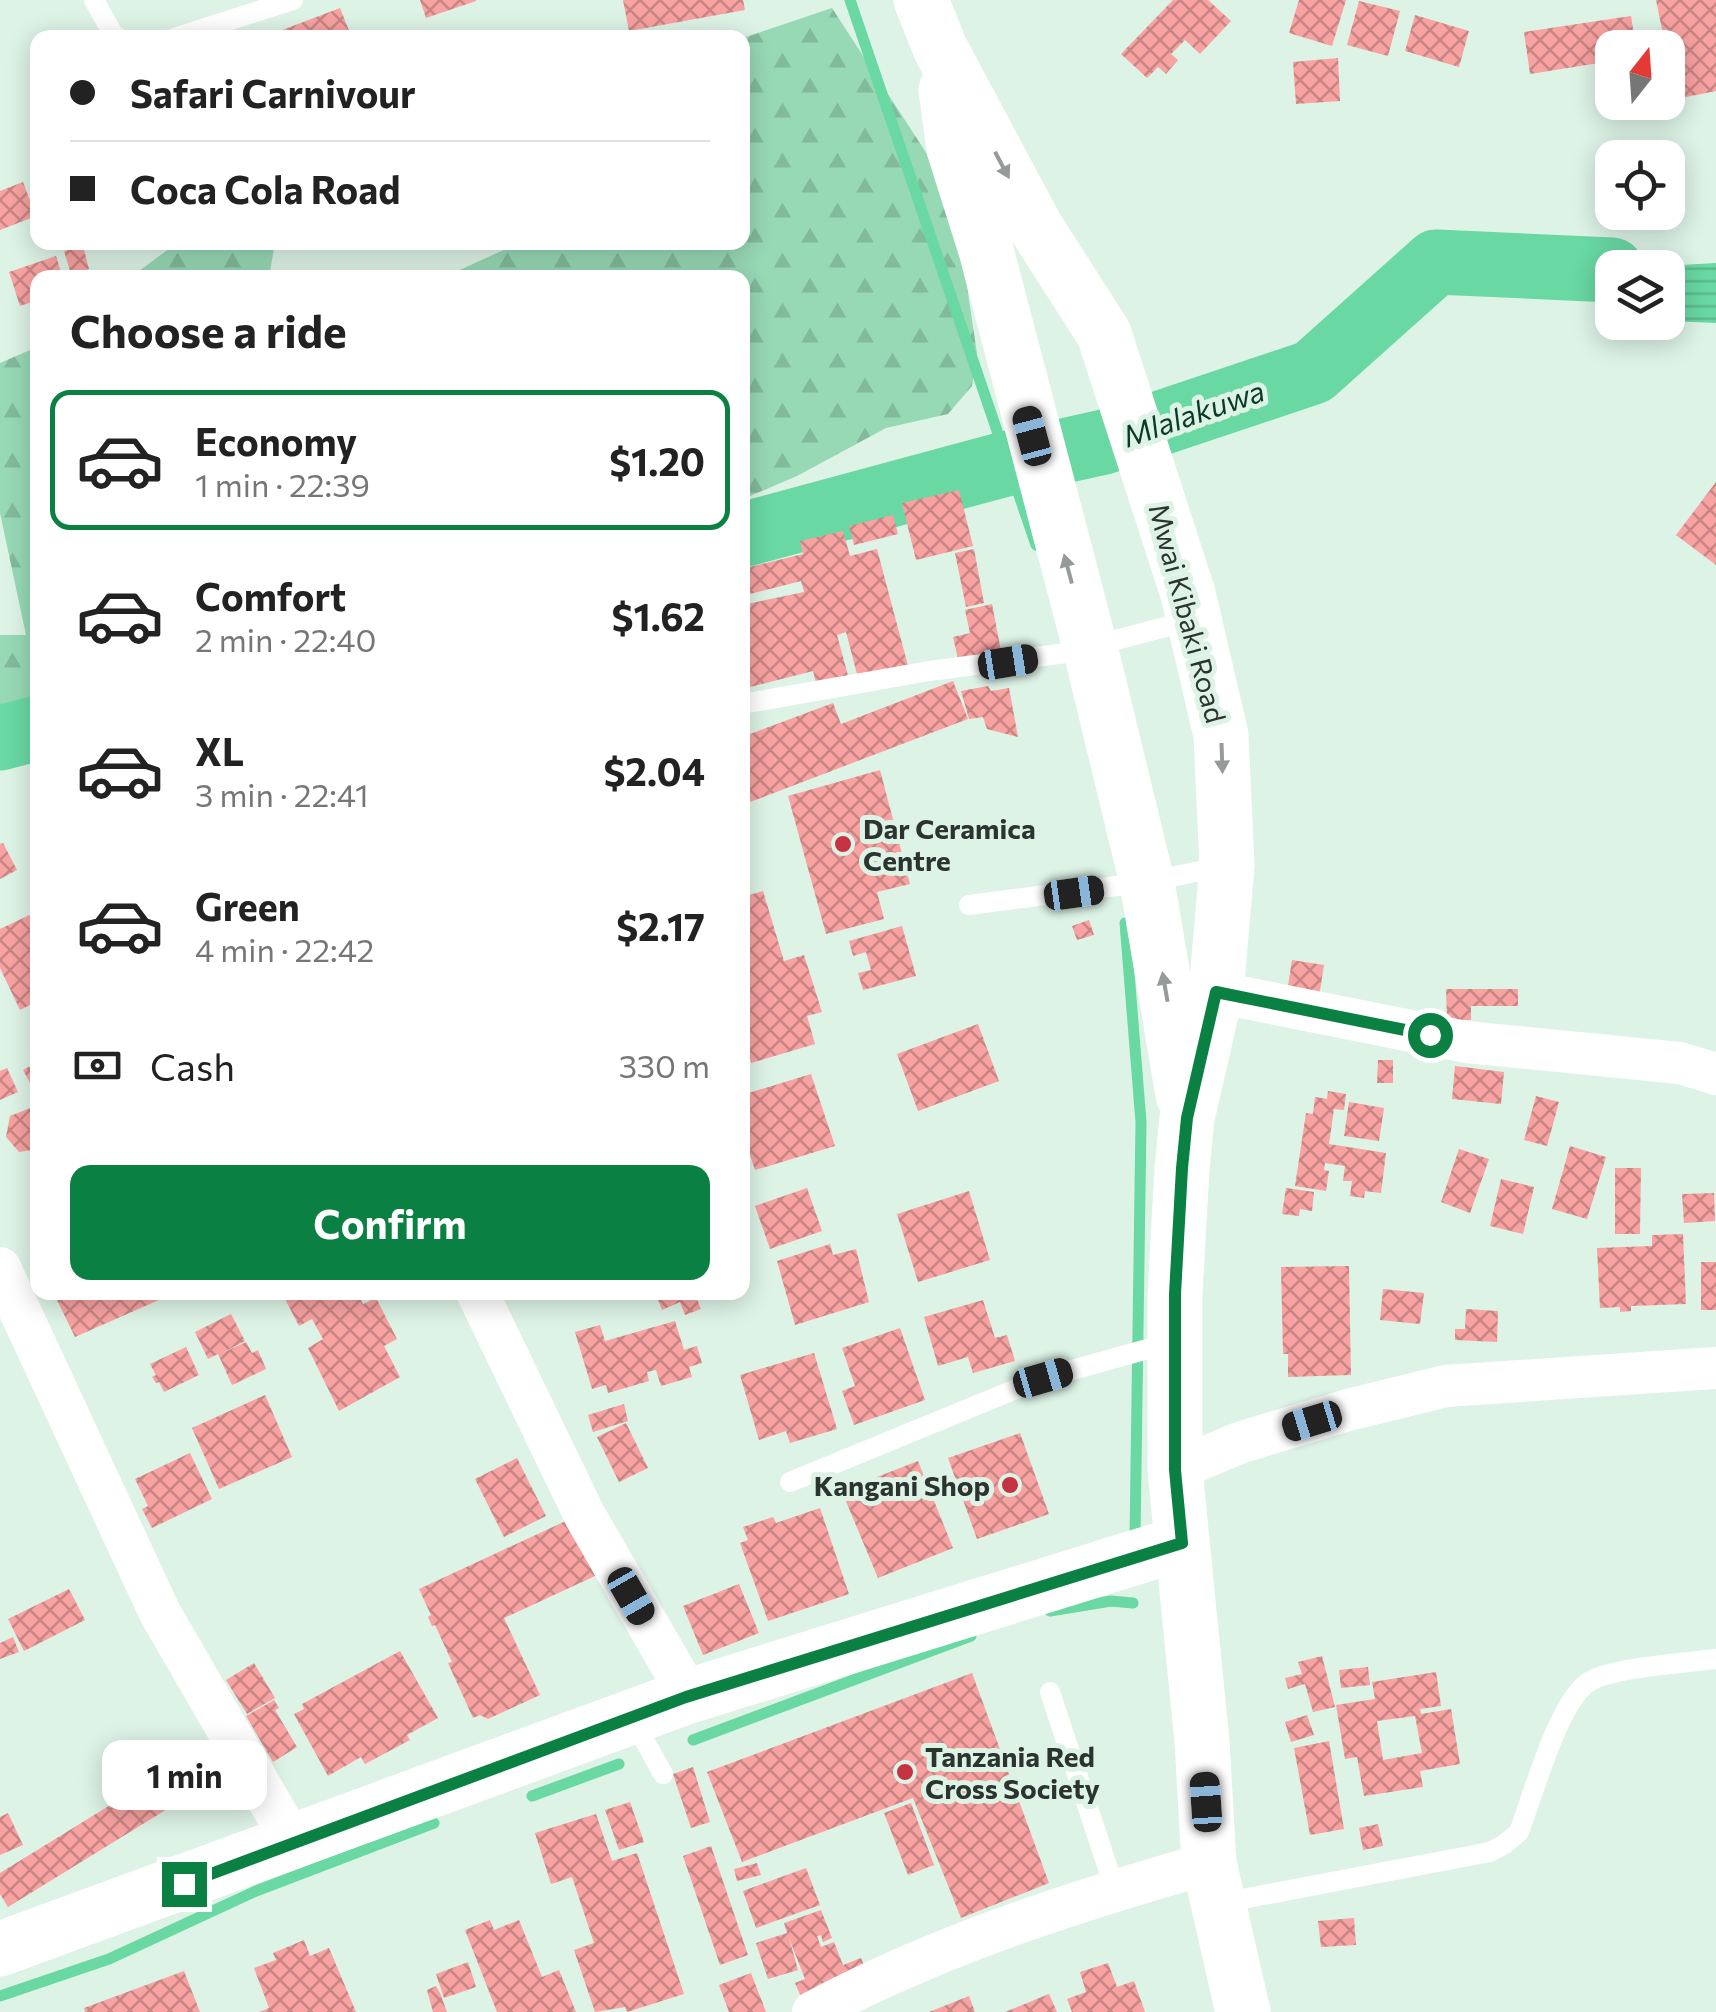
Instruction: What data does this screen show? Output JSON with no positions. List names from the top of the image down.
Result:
{
  "streets": {
    "main road": ["Mwai Kibaki Road"]
  },
  "water": ["Mlalakuwa"],
  "places": ["Dar Ceramica Centre", "Kangani Shop", "Tanzania Red Cross Society"],
  "north": "top",
  "page": {
    "banner": ["Safari Carnivour", "Coca Cola Road"],
    "heading": "Choose a ride",
    "list": [
      {
        "name": "Economy",
        "note": "1 min · 22:39",
        "value": "$1.20"
      },
      {
        "name": "Comfort",
        "note": "2 min · 22:40",
        "value": "$1.62"
      },
      {
        "name": "XL",
        "note": "3 min · 22:41",
        "value": "$2.04"
      },
      {
        "name": "Green",
        "note": "4 min · 22:42",
        "value": "$2.17"
      }
    ],
    "pay": ["Cash", "330 m"],
    "buttons": "Confirm",
    "bubble": "1 min"
  }
}
